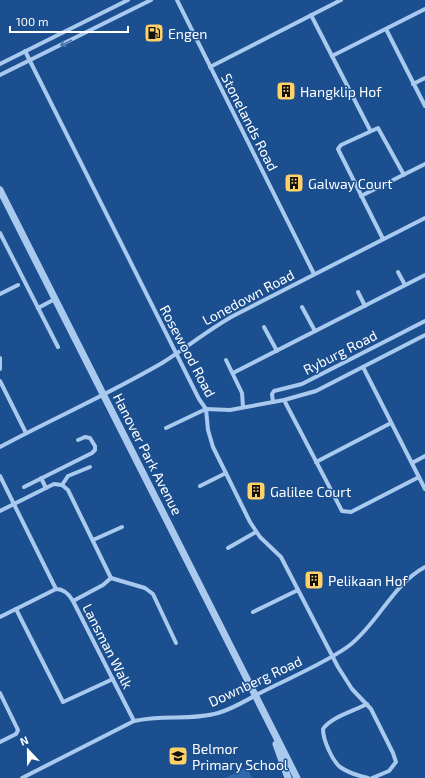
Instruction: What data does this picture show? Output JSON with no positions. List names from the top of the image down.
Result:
{
  "streets": {
    "street": [
      "Stonelands Road",
      "Lonedown Road",
      "Rosewood Road",
      "Ryburg Road",
      "Hanover Park Avenue",
      "Lansman Walk",
      "Downberg Road"
    ]
  },
  "crossings": [
    ["Stonelands Road", "Lonedown Road"],
    ["Lonedown Road", "Rosewood Road"],
    ["Lonedown Road", "Hanover Park Avenue"],
    ["Rosewood Road", "Ryburg Road"],
    ["Rosewood Road", "Downberg Road"],
    ["Hanover Park Avenue", "Downberg Road"],
    ["Lansman Walk", "Downberg Road"]
  ],
  "places": {
    "fuel station": ["Engen"],
    "building": [
      "Hangklip Hof",
      "Galway Court",
      "Galilee Court",
      "Pelikaan Hof"
    ],
    "school or university": ["Belmor Primary School"]
  },
  "scale_bar": "100 m",
  "north": "top"
}
